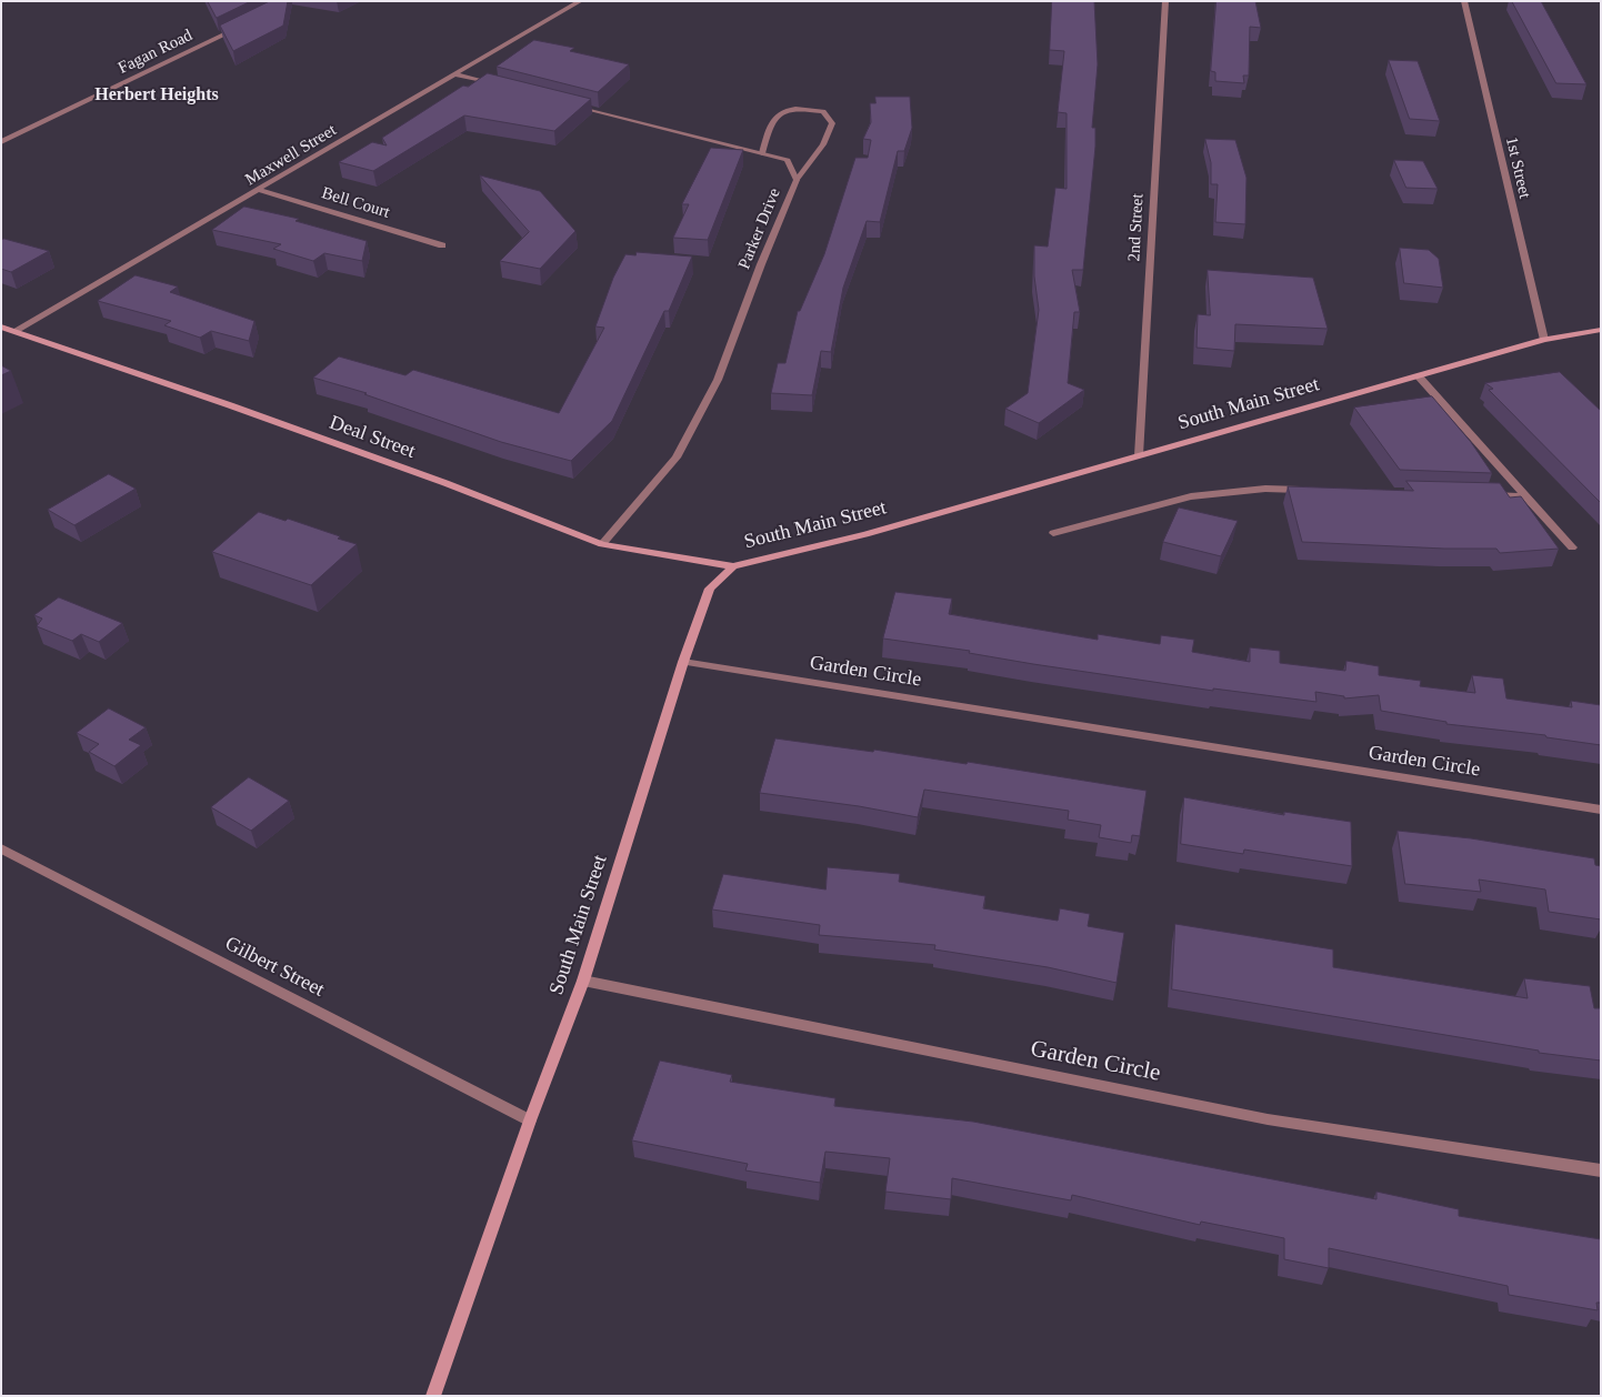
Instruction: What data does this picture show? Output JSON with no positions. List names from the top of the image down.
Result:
{
  "streets": {
    "street": [
      "Fagan Road",
      "Maxwell Street",
      "1st Street",
      "Bell Court",
      "2nd Street",
      "Parker Drive",
      "South Main Street",
      "Deal Street",
      "Garden Circle",
      "Gilbert Street"
    ]
  },
  "crossings": [
    ["Maxwell Street", "Bell Court"],
    ["Maxwell Street", "Deal Street"],
    ["1st Street", "South Main Street"],
    ["2nd Street", "South Main Street"],
    ["Parker Drive", "Deal Street"],
    ["South Main Street", "Deal Street"],
    ["South Main Street", "Garden Circle"],
    ["South Main Street", "Gilbert Street"]
  ],
  "districts": ["Herbert Heights"]
}
